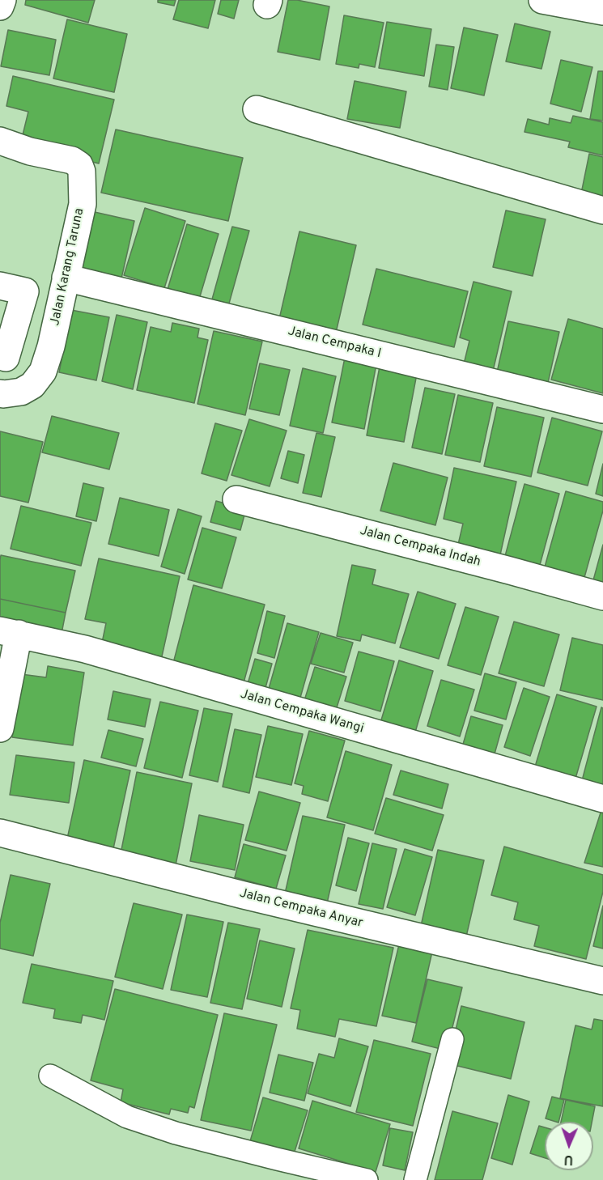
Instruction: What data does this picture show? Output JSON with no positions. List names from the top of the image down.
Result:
{
  "streets": {
    "street": [
      "Jalan Karang Taruna",
      "Jalan Cempaka I",
      "Jalan Cempaka Indah",
      "Jalan Cempaka Wangi",
      "Jalan Cempaka Anyar"
    ]
  },
  "crossings": [
    ["Jalan Karang Taruna", "Jalan Cempaka I"]
  ],
  "north": "bottom"
}
